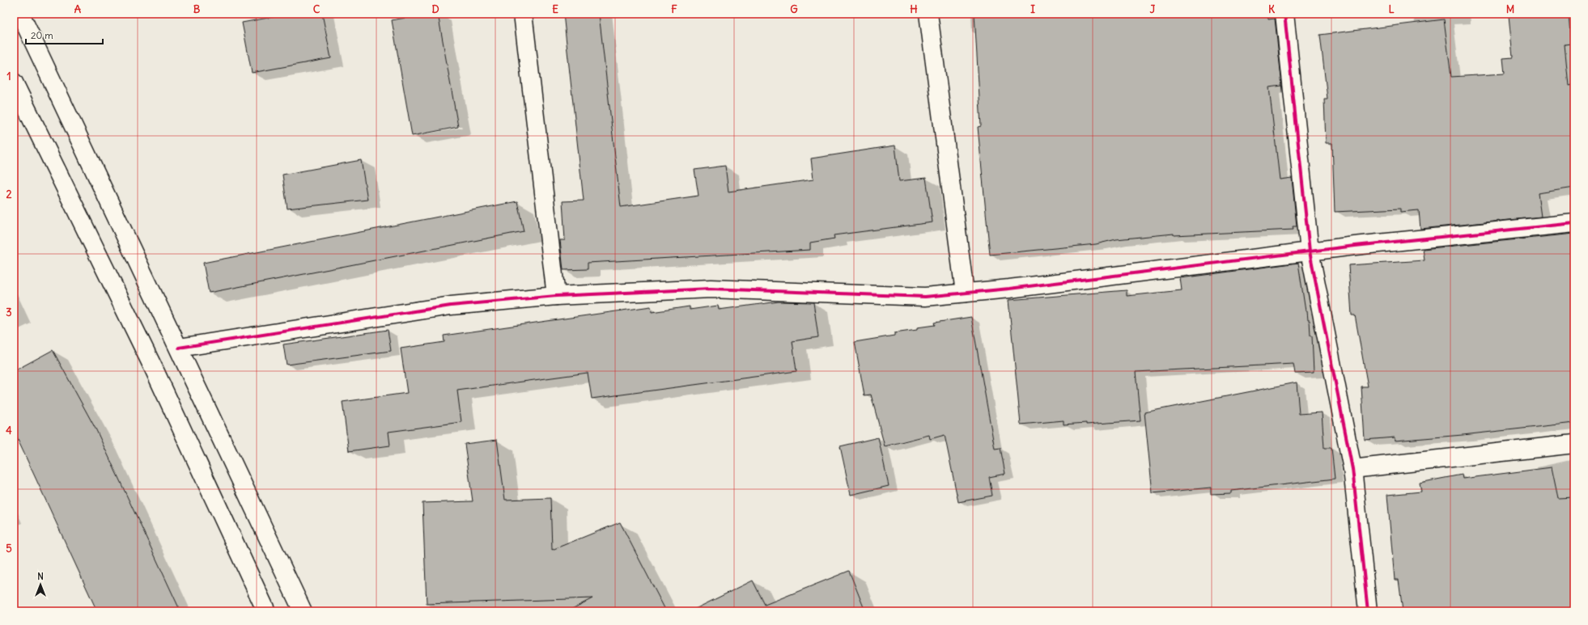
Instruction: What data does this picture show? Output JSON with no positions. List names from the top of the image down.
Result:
{
  "scale_bar": "20 m",
  "north": "top",
  "grid": {
    "columns": [
      "A",
      "B",
      "C",
      "D",
      "E",
      "F",
      "G",
      "H",
      "I",
      "J",
      "K",
      "L",
      "M"
    ],
    "rows": [
      "1",
      "2",
      "3",
      "4",
      "5"
    ]
  }
}
